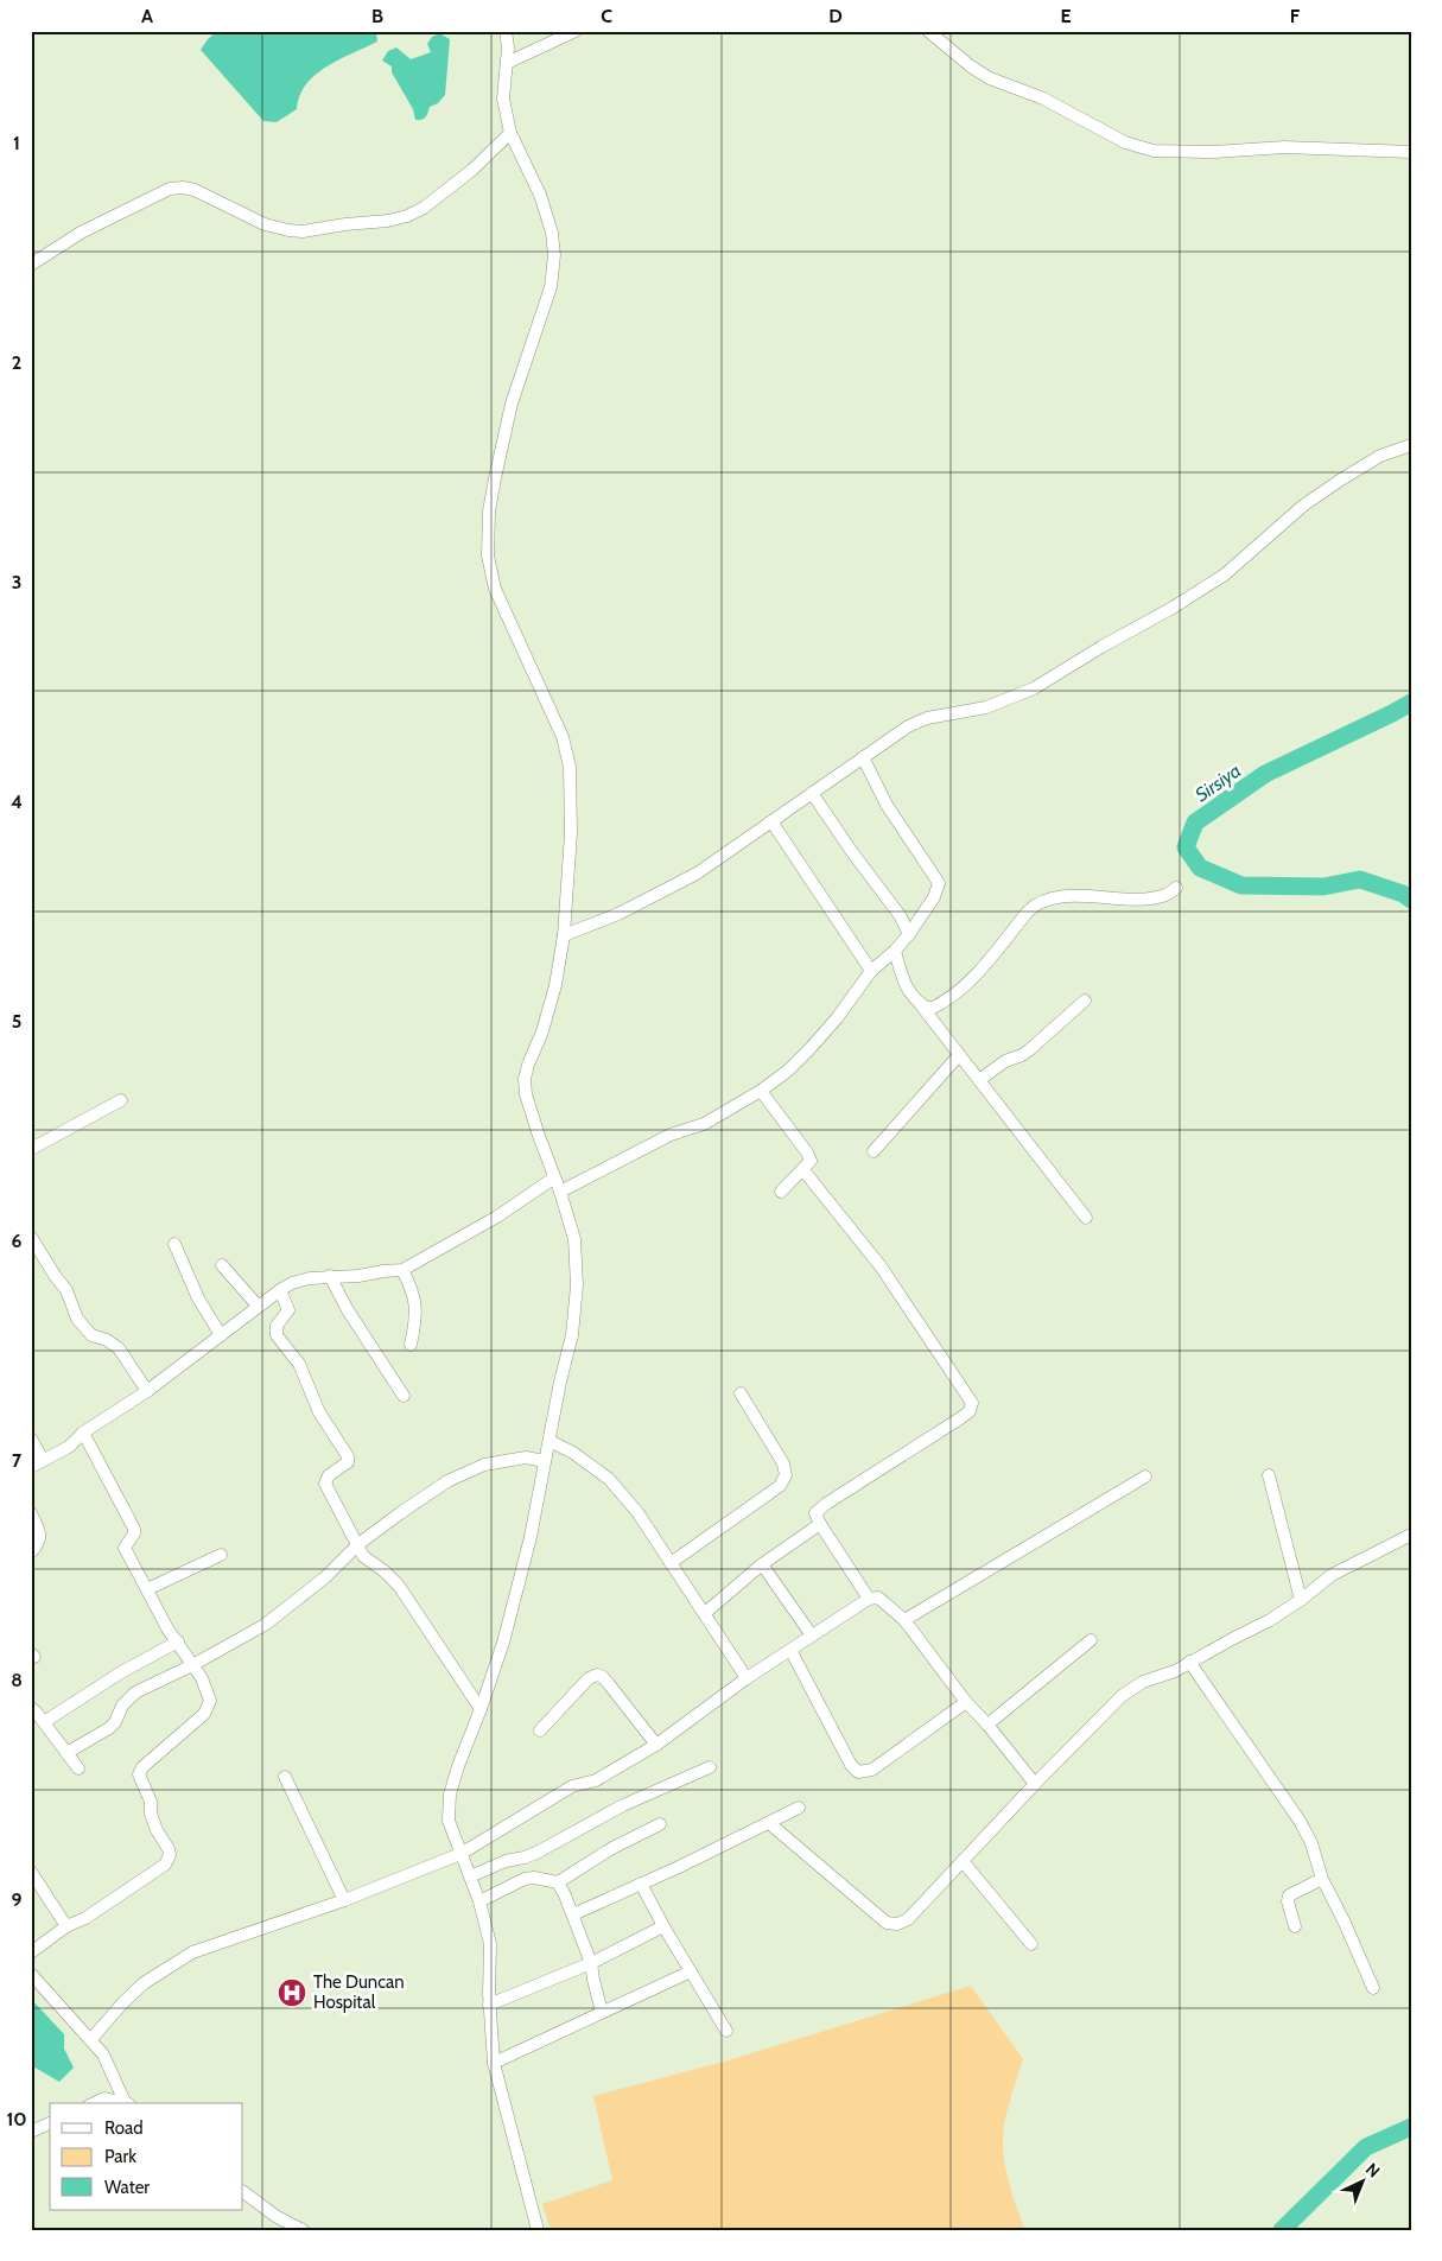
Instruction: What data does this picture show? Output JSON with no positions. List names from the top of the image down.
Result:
{
  "water": ["Sirsiya"],
  "places": {
    "hospital": ["The Duncan Hospital"]
  },
  "legend": ["Road", "Park", "Water"],
  "north": "top right",
  "grid": {
    "columns": [
      "A",
      "B",
      "C",
      "D",
      "E",
      "F"
    ],
    "rows": [
      "1",
      "2",
      "3",
      "4",
      "5",
      "6",
      "7",
      "8",
      "9",
      "10"
    ]
  }
}
